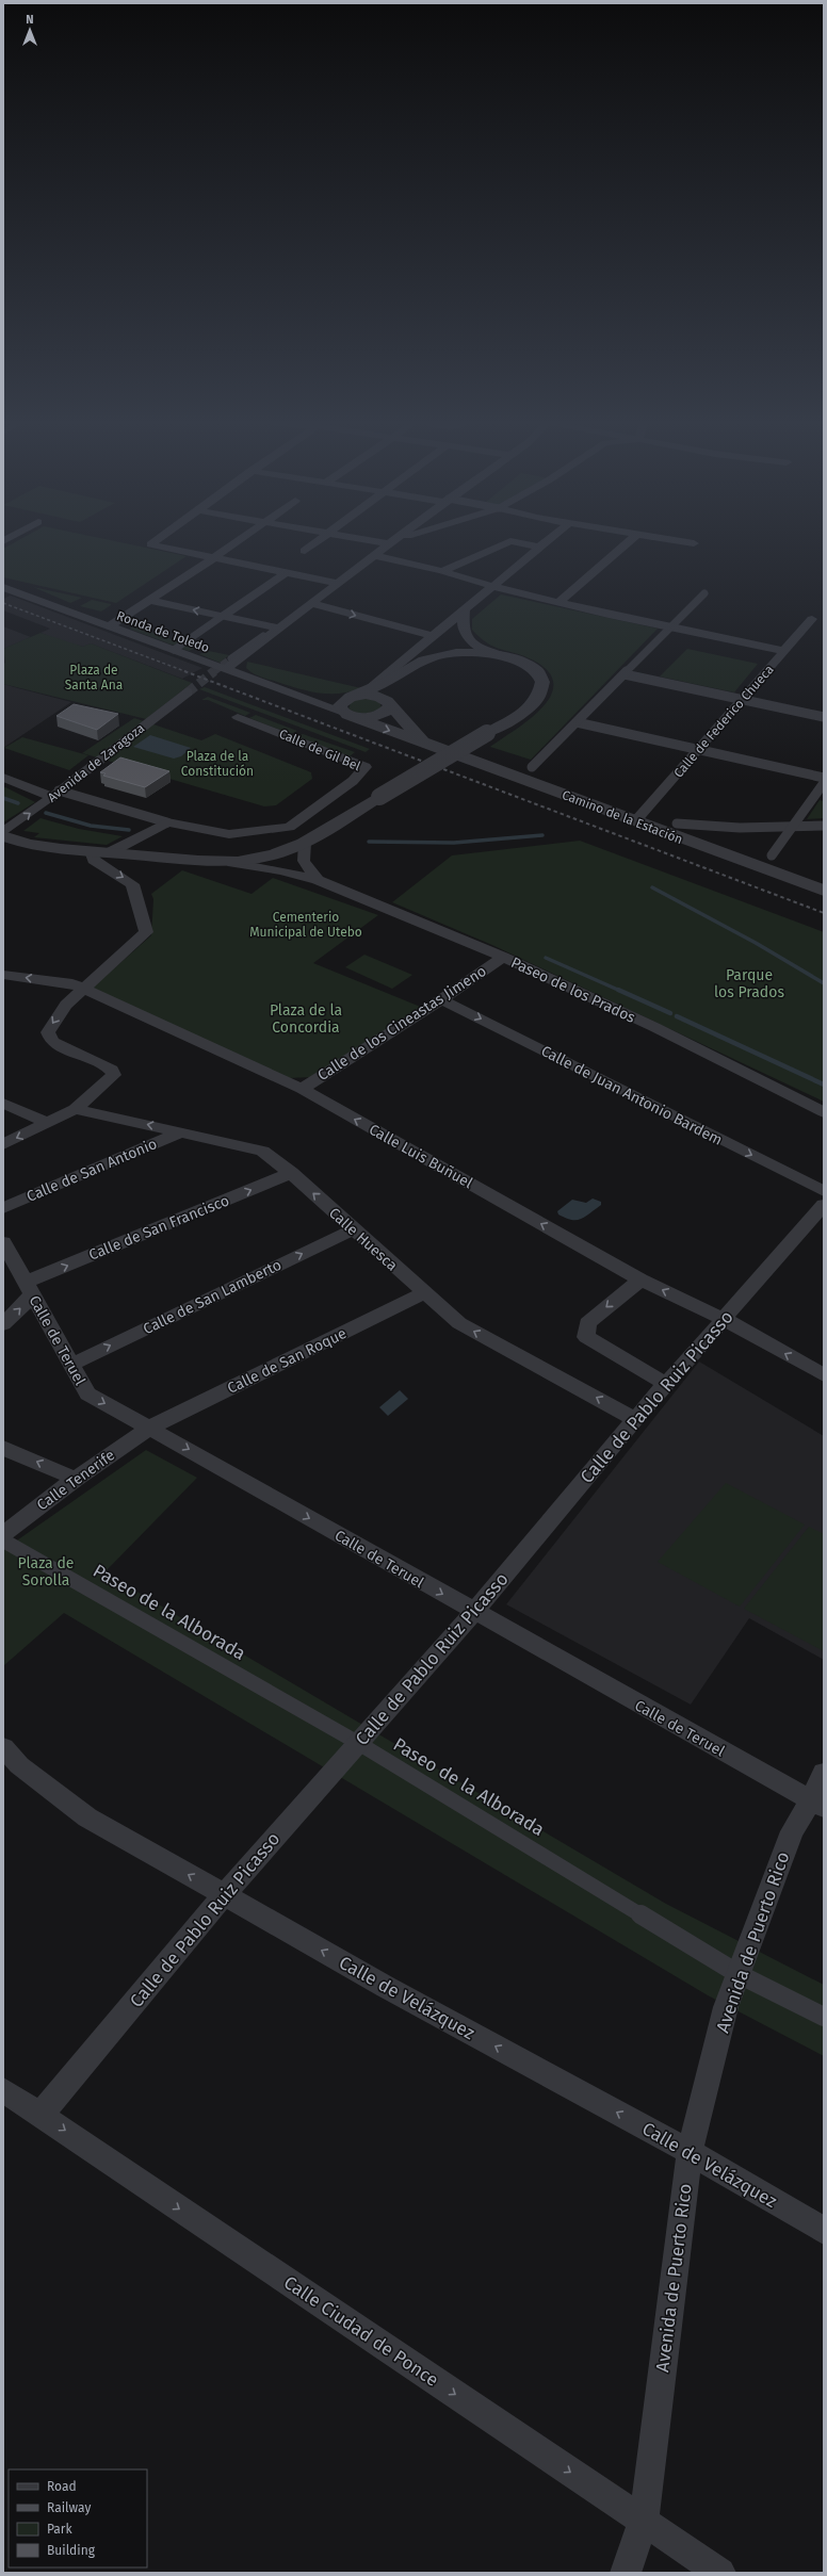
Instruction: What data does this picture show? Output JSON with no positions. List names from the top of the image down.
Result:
{
  "streets": {
    "street": [
      "Ronda de Toledo",
      "Calle de Federico Chueca",
      "Calle de Gil Bel",
      "Avenida de Zaragoza",
      "Camino de la Estación",
      "Paseo de los Prados",
      "Calle de los Cineastas Jimeno",
      "Calle de Juan Antonio Bardem",
      "Calle Luis Buñuel",
      "Calle de San Antonio",
      "Calle de San Francisco",
      "Calle Huesca",
      "Calle de San Lamberto",
      "Calle de Teruel",
      "Calle de San Roque",
      "Calle de Pablo Ruiz Picasso",
      "Calle Tenerife",
      "Paseo de la Alborada",
      "Avenida de Puerto Rico",
      "Calle de Velázquez",
      "Calle Ciudad de Ponce"
    ]
  },
  "crossings": [
    ["Ronda de Toledo", "Camino de la Estación"],
    ["Calle de Federico Chueca", "Camino de la Estación"],
    ["Calle de Gil Bel", "Avenida de Zaragoza"],
    ["Paseo de los Prados", "Calle de los Cineastas Jimeno"],
    ["Calle de los Cineastas Jimeno", "Calle de Juan Antonio Bardem"],
    ["Calle de los Cineastas Jimeno", "Calle Luis Buñuel"],
    ["Calle Luis Buñuel", "Calle de Pablo Ruiz Picasso"],
    ["Calle de San Antonio", "Calle Huesca"],
    ["Calle de San Francisco", "Calle Huesca"],
    ["Calle de San Francisco", "Calle de Teruel"],
    ["Calle Huesca", "Calle de San Lamberto"],
    ["Calle Huesca", "Calle de San Roque"],
    ["Calle Huesca", "Calle de Pablo Ruiz Picasso"],
    ["Calle de San Lamberto", "Calle de Teruel"],
    ["Calle de Teruel", "Calle de San Roque"],
    ["Calle de Teruel", "Calle de Pablo Ruiz Picasso"],
    ["Calle de Teruel", "Calle Tenerife"],
    ["Calle de Teruel", "Avenida de Puerto Rico"],
    ["Calle de San Roque", "Calle Tenerife"],
    ["Calle de Pablo Ruiz Picasso", "Paseo de la Alborada"],
    ["Calle de Pablo Ruiz Picasso", "Calle de Velázquez"],
    ["Calle de Pablo Ruiz Picasso", "Calle Ciudad de Ponce"],
    ["Paseo de la Alborada", "Avenida de Puerto Rico"],
    ["Avenida de Puerto Rico", "Calle de Velázquez"],
    ["Avenida de Puerto Rico", "Calle Ciudad de Ponce"]
  ],
  "one_way": [
    "Calle de Juan Antonio Bardem",
    "Calle Luis Buñuel",
    "Calle de San Francisco",
    "Calle Huesca",
    "Calle de San Lamberto",
    "Calle de Teruel",
    "Calle de Velázquez",
    "Calle Ciudad de Ponce"
  ],
  "parks": [
    "Plaza de Santa Ana",
    "Plaza de la Constitución",
    "Cementerio Municipal de Utebo",
    "Parque los Prados",
    "Plaza de la Concordia",
    "Plaza de Sorolla"
  ],
  "legend": [
    "Road",
    "Railway",
    "Park",
    "Building"
  ],
  "north": "top"
}
